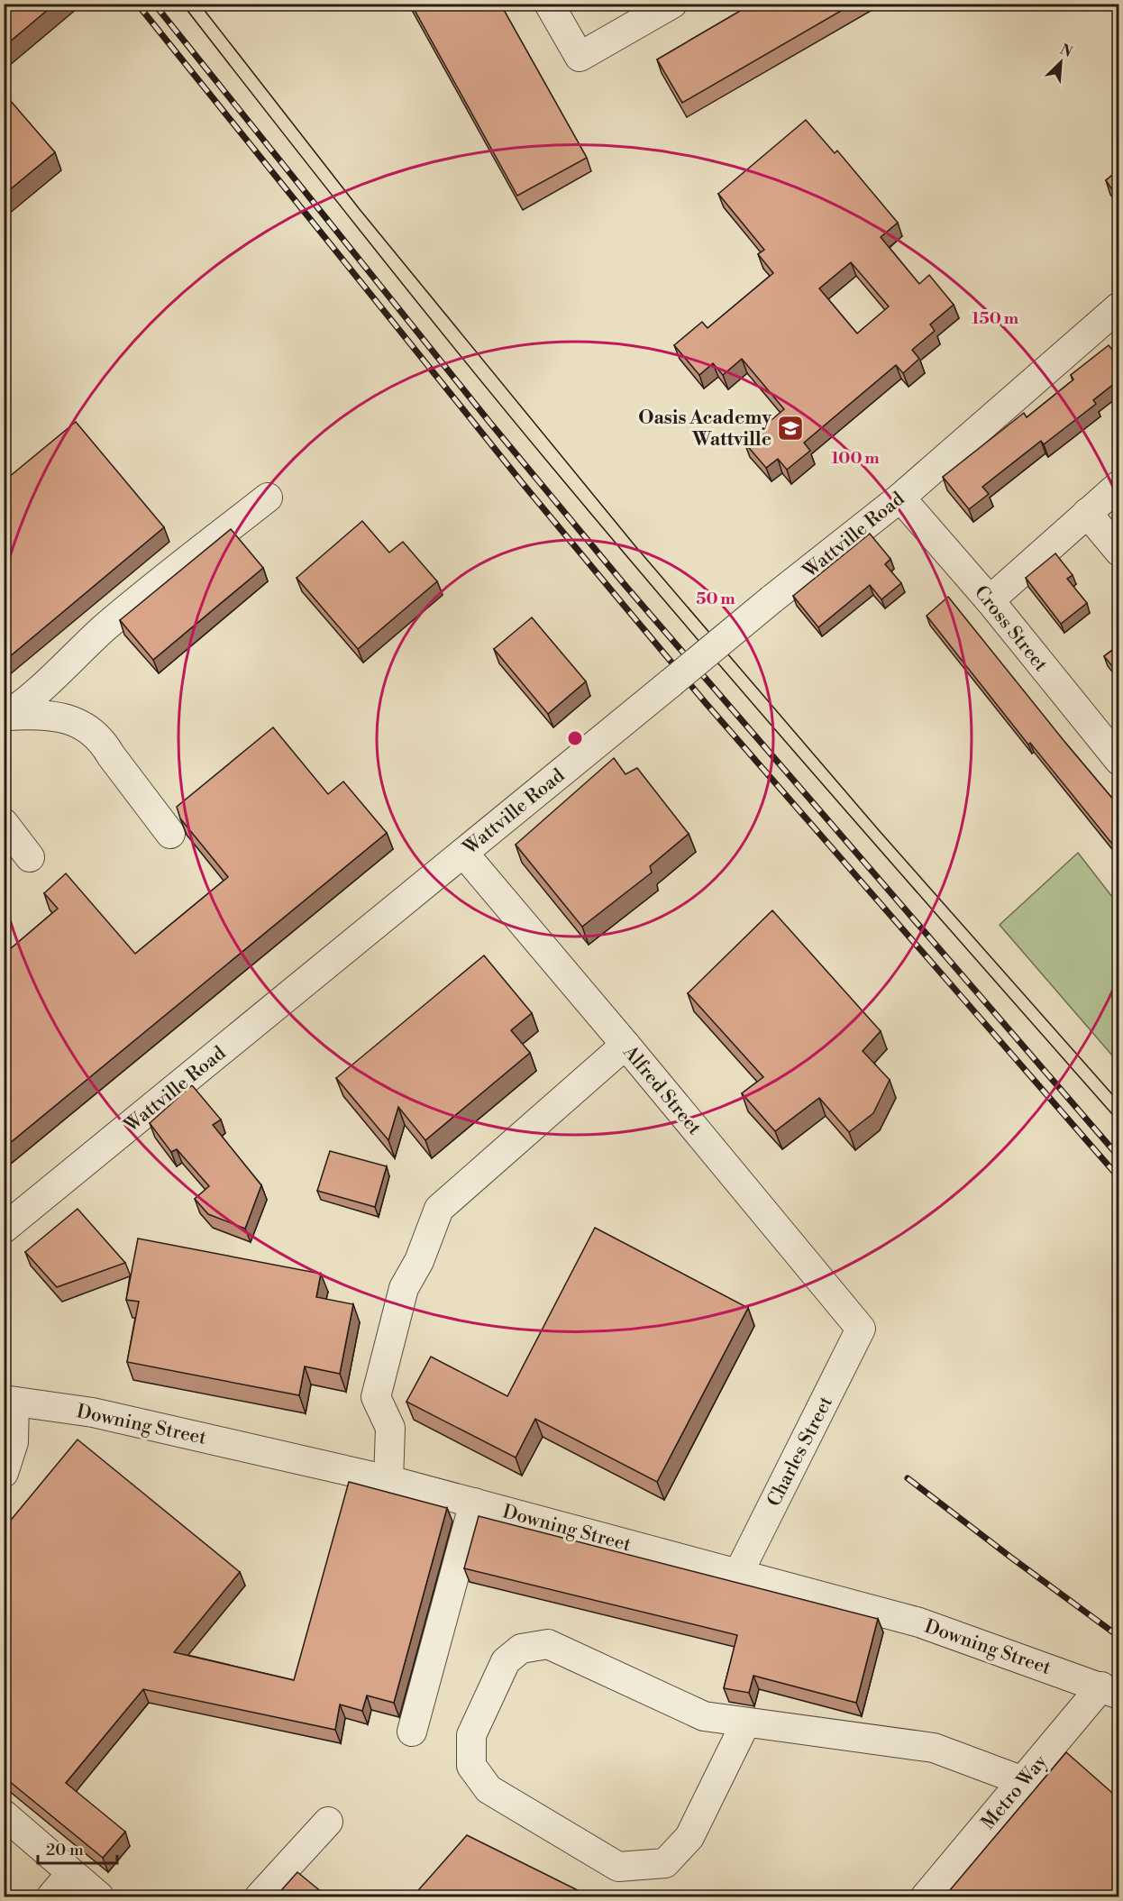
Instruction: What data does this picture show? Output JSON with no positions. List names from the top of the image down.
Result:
{
  "streets": {
    "street": [
      "Wattville Road",
      "Cross Street",
      "Alfred Street",
      "Downing Street",
      "Charles Street",
      "Metro Way"
    ]
  },
  "crossings": [
    ["Wattville Road", "Cross Street"],
    ["Wattville Road", "Alfred Street"],
    ["Alfred Street", "Charles Street"],
    ["Downing Street", "Charles Street"],
    ["Downing Street", "Metro Way"]
  ],
  "places": {
    "school or university": ["Oasis Academy Wattville"]
  },
  "scale_bar": "20 m",
  "north": "top right",
  "rings": ["150 m", "100 m", "50 m"]
}
